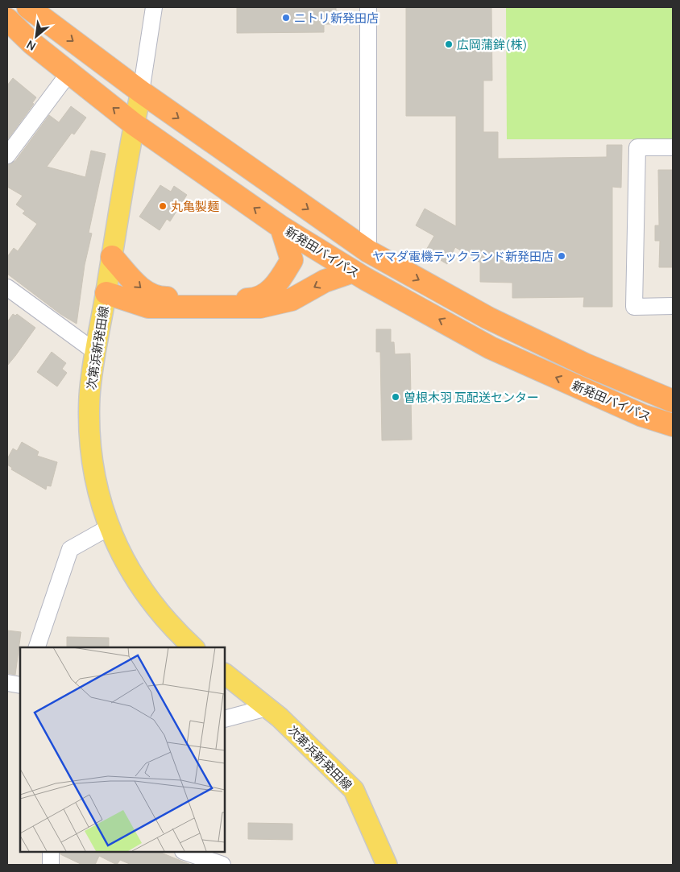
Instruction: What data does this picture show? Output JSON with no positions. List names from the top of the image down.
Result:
{
  "streets": {
    "highway": ["新発田バイパス"],
    "main road": ["次第浜新発田線"]
  },
  "crossings": [
    ["新発田バイパス", "次第浜新発田線"]
  ],
  "places": [
    "ニトリ新発田店",
    "広岡蒲鉾(株)",
    "丸亀製麺",
    "ヤマダ電機テックランド新発田店",
    "曽根木羽 瓦配送センター"
  ],
  "north": "bottom left"
}
